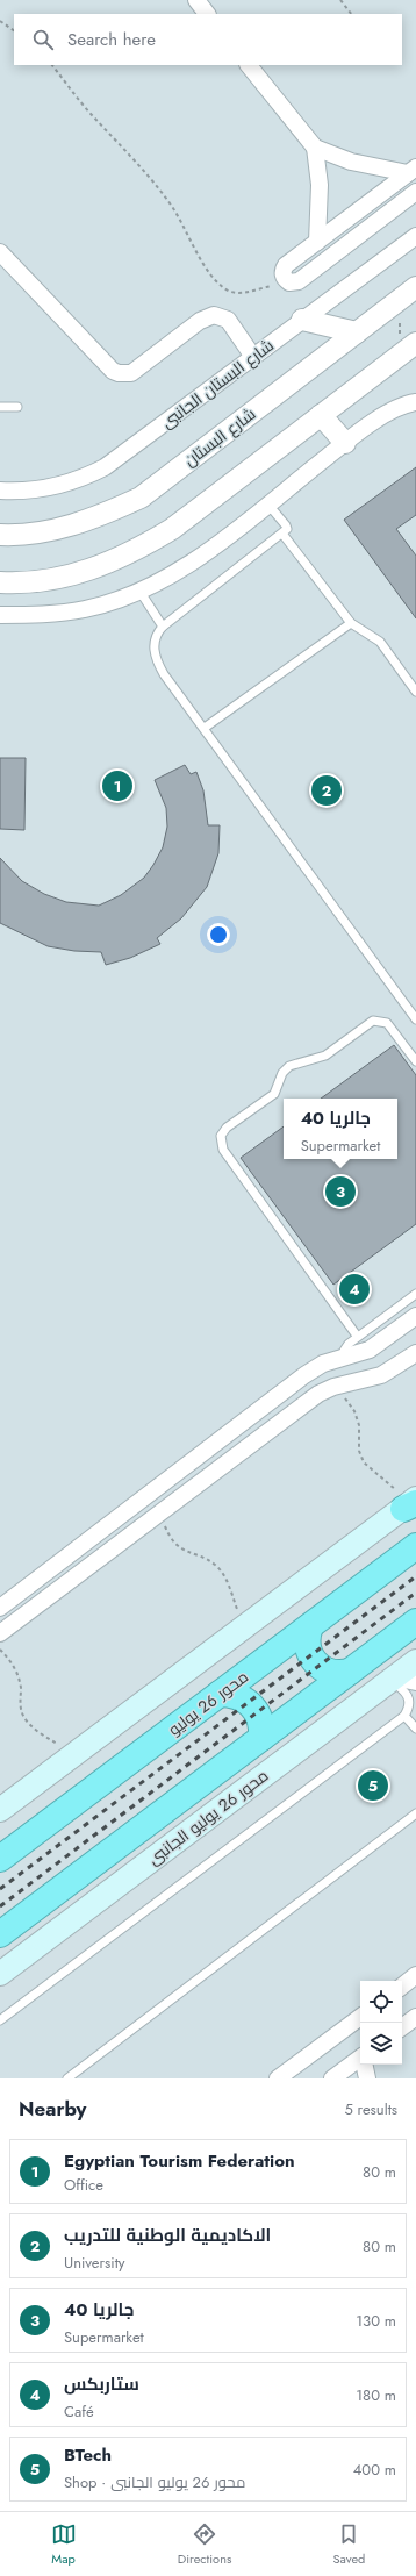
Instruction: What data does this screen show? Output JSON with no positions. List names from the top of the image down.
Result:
{
  "streets": {
    "highway": ["محور 26 يوليو"],
    "main road": ["محور 26 يوليو الجانبى"],
    "street": ["شارع البستان الجانبى", "شارع البستان"]
  },
  "page": {
    "search": "Search here",
    "pins": [
      "1",
      "2",
      "3",
      "4",
      "5"
    ],
    "popup": ["جالريا 40", "Supermarket"],
    "heading": ["Nearby", "5 results"],
    "list": [
      {
        "mark": "1",
        "name": "Egyptian Tourism Federation",
        "note": "Office",
        "value": "80 m"
      },
      {
        "mark": "2",
        "name": "الاكاديمية الوطنية للتدريب",
        "note": "University",
        "value": "80 m"
      },
      {
        "mark": "3",
        "name": "جالريا 40",
        "note": "Supermarket",
        "value": "130 m"
      },
      {
        "mark": "4",
        "name": "ستاربكس",
        "note": "Café",
        "value": "180 m"
      },
      {
        "mark": "5",
        "name": "BTech",
        "note": "Shop · محور 26 يوليو الجانبى",
        "value": "400 m"
      }
    ],
    "nav": ["Map", "Directions", "Saved"]
  }
}
